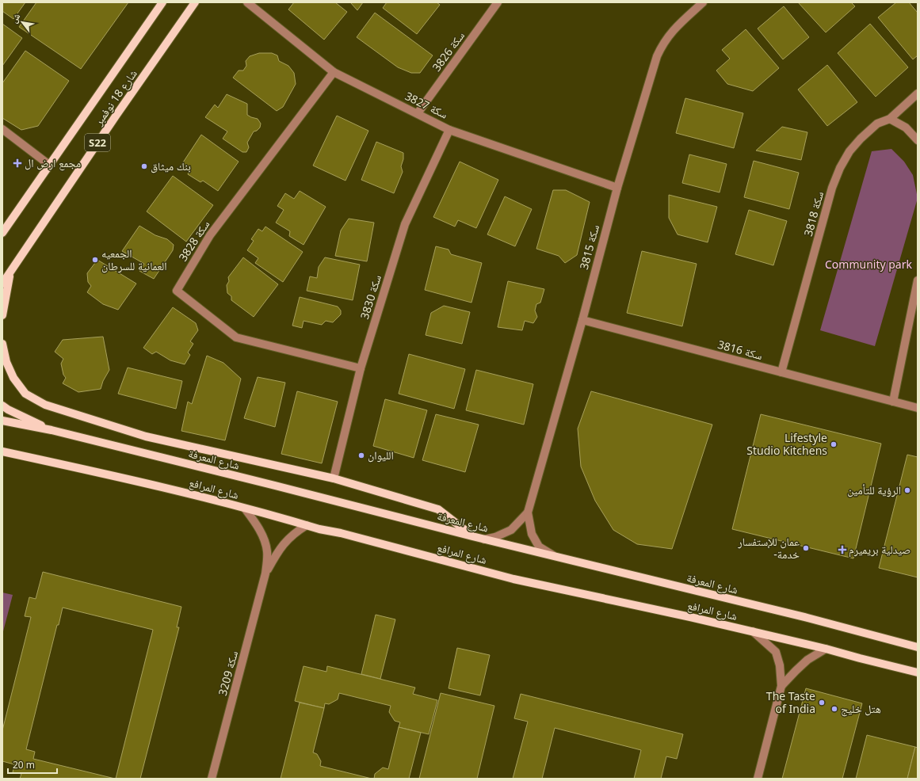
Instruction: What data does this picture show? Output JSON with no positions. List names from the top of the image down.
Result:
{
  "streets": {
    "main road": [
      "شارع 18 نوفمبر",
      "S22",
      "شارع المعرفة",
      "شارع المرافع"
    ],
    "street": [
      "سكة 3826",
      "سكة 3827",
      "سكة 3818",
      "سكة 3828",
      "سكة 3815",
      "سكة 3830",
      "سكة 3816",
      "سكة 3209"
    ]
  },
  "crossings": [
    ["سكة 3826", "سكة 3827"],
    ["سكة 3827", "سكة 3828"],
    ["سكة 3827", "سكة 3815"],
    ["سكة 3827", "سكة 3830"],
    ["سكة 3818", "سكة 3816"],
    ["سكة 3828", "سكة 3830"],
    ["سكة 3815", "سكة 3816"],
    ["سكة 3815", "شارع المعرفة"],
    ["شارع المرافع", "سكة 3209"]
  ],
  "parks": ["Community park"],
  "places": {
    "health": ["مجمع ارض ال", "صيدلية بريميرم"],
    "other": [
      "بنك ميثاق",
      "الجمعيه العمانية للسرطان",
      "Lifestyle Studio Kitchens",
      "الليوان",
      "الرؤية للتأمين",
      "عمان للإستفسار -خدمة",
      "The Taste of India",
      "هتل خلیج"
    ]
  },
  "scale_bar": "20 m",
  "north": "top left"
}
